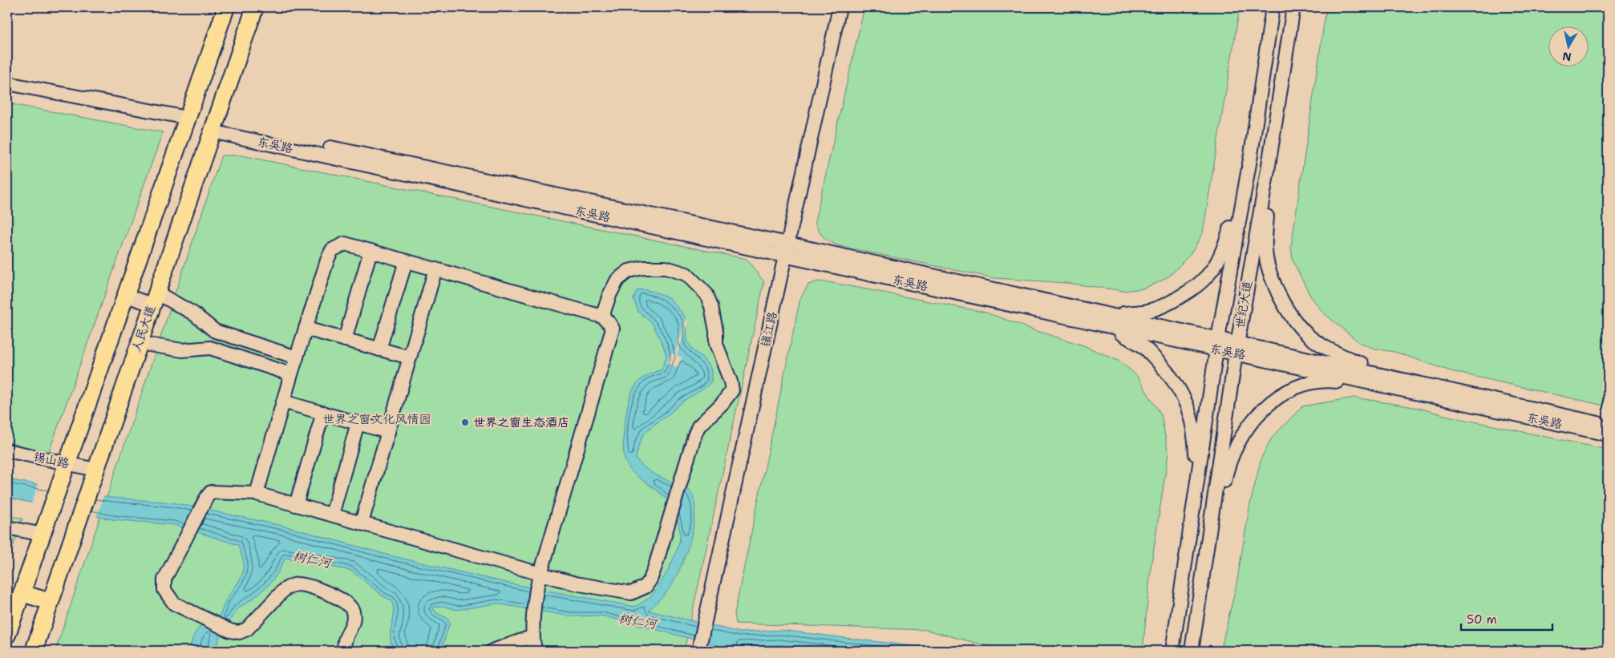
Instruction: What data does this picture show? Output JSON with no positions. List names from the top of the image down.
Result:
{
  "streets": {
    "main road": ["人民大道"],
    "street": [
      "东吴路",
      "世纪大道",
      "镇江路",
      "锡山路"
    ]
  },
  "crossings": [
    ["东吴路", "世纪大道"],
    ["东吴路", "人民大道"],
    ["东吴路", "镇江路"],
    ["人民大道", "锡山路"]
  ],
  "water": ["树仁河"],
  "parks": ["世界之窗文化风情园"],
  "places": ["世界之窗生态酒店"],
  "scale_bar": "50 m",
  "north": "bottom"
}
